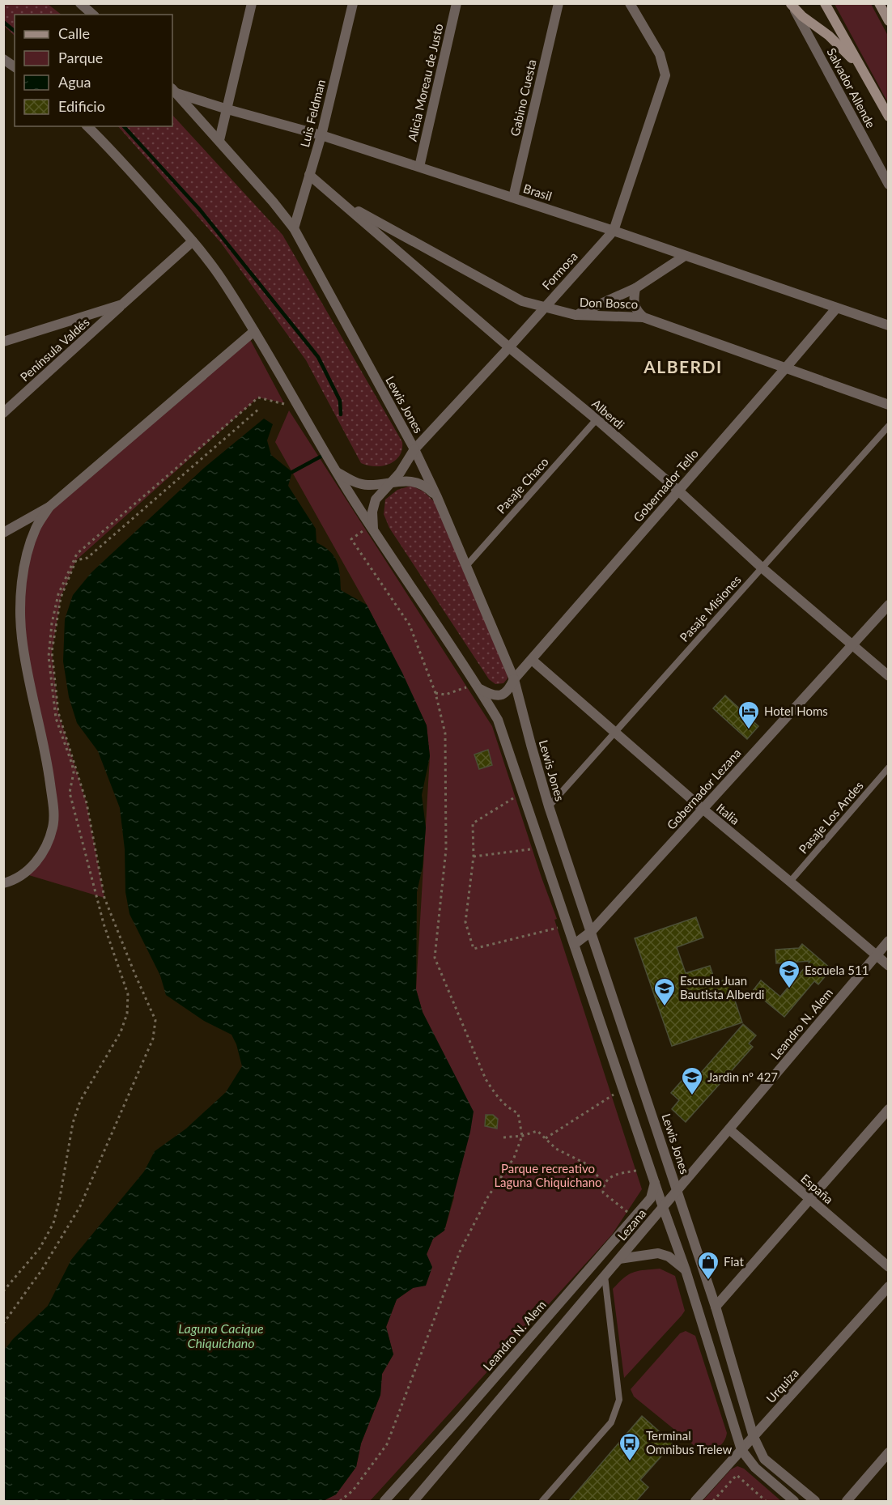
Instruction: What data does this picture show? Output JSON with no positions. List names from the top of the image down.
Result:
{
  "streets": {
    "main road": ["Salvador Allende"],
    "street": [
      "Alicia Moreau de Justo",
      "Gabino Cuesta",
      "Luis Feldman",
      "Brasil",
      "Formosa",
      "Don Bosco",
      "Península Valdés",
      "Lewis Jones",
      "Alberdi",
      "Gobernador Tello",
      "Gobernador Lezana",
      "Italia",
      "Leandro N. Alem",
      "España",
      "Lezana",
      "Urquiza"
    ],
    "lane": ["Pasaje Chaco", "Pasaje Misiones", "Pasaje Los Andes"]
  },
  "crossings": [
    ["Alicia Moreau de Justo", "Brasil"],
    ["Gabino Cuesta", "Brasil"],
    ["Luis Feldman", "Brasil"],
    ["Luis Feldman", "Lewis Jones"],
    ["Luis Feldman", "Alberdi"],
    ["Brasil", "Formosa"],
    ["Brasil", "Lewis Jones"],
    ["Brasil", "Gobernador Tello"],
    ["Formosa", "Don Bosco"],
    ["Formosa", "Lewis Jones"],
    ["Formosa", "Alberdi"],
    ["Don Bosco", "Alberdi"],
    ["Don Bosco", "Gobernador Tello"],
    ["Lewis Jones", "Pasaje Chaco"],
    ["Lewis Jones", "Gobernador Tello"],
    ["Lewis Jones", "Pasaje Misiones"],
    ["Lewis Jones", "Gobernador Lezana"],
    ["Lewis Jones", "Leandro N. Alem"],
    ["Lewis Jones", "Lezana"],
    ["Lewis Jones", "Urquiza"],
    ["Alberdi", "Pasaje Chaco"],
    ["Alberdi", "Gobernador Tello"],
    ["Alberdi", "Pasaje Misiones"],
    ["Alberdi", "Gobernador Lezana"],
    ["Gobernador Tello", "Italia"],
    ["Pasaje Misiones", "Italia"],
    ["Gobernador Lezana", "Italia"],
    ["Italia", "Pasaje Los Andes"],
    ["Italia", "Leandro N. Alem"],
    ["Leandro N. Alem", "España"],
    ["Leandro N. Alem", "Lezana"]
  ],
  "districts": ["ALBERDI"],
  "water": ["Laguna Cacique Chiquichano"],
  "parks": ["Parque recreativo Laguna Chiquichano"],
  "places": {
    "hotel": ["Hotel Homs"],
    "school or university": ["Escuela 511", "Escuela Juan Bautista Alberdi", "Jardìn nº 427"],
    "shop": ["Fiat"],
    "bus stop": ["Terminal Omnibus Trelew"]
  },
  "legend": [
    "Calle",
    "Parque",
    "Agua",
    "Edificio"
  ]
}
